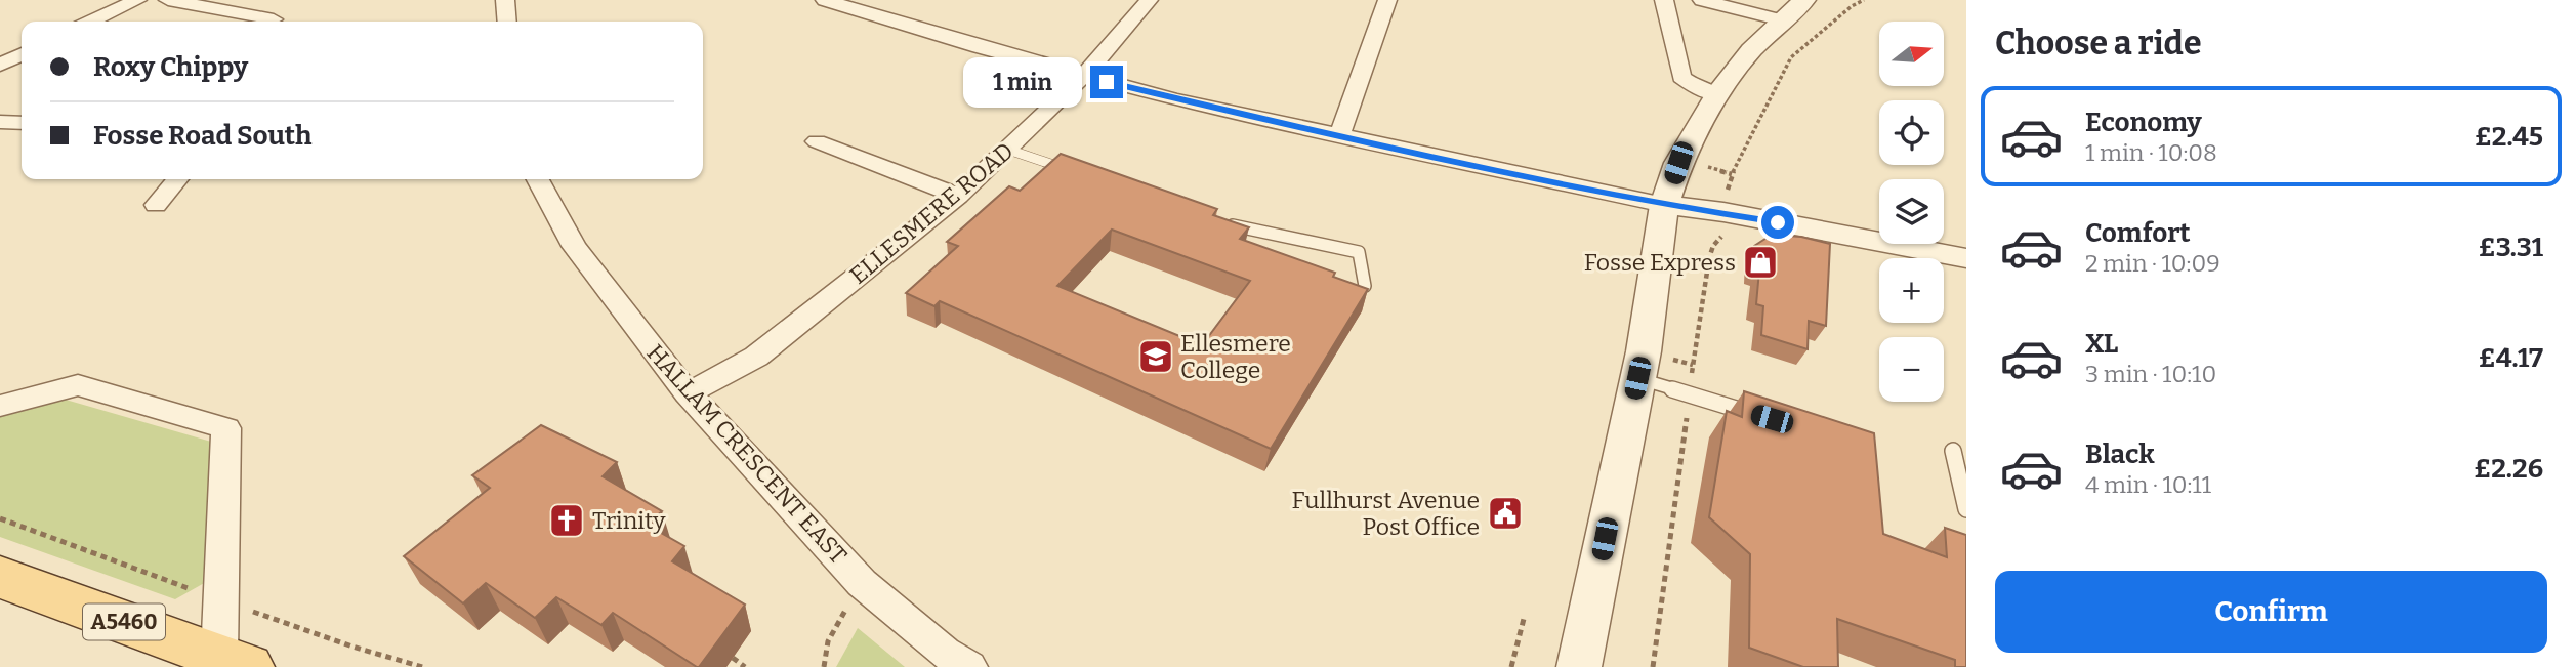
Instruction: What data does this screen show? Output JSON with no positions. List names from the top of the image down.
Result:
{
  "streets": {
    "main road": ["A5460"],
    "street": ["ELLESMERE ROAD", "HALLAM CRESCENT EAST"]
  },
  "crossings": [
    ["ELLESMERE ROAD", "HALLAM CRESCENT EAST"]
  ],
  "places": {
    "shop": ["Fosse Express"],
    "school or university": ["Ellesmere College"],
    "public building": ["Fullhurst Avenue Post Office"],
    "church": ["Trinity"]
  },
  "north": "right",
  "page": {
    "heading": "Choose a ride",
    "map_buttons": ["+", "−"],
    "banner": ["Roxy Chippy", "Fosse Road South"],
    "bubble": "1 min",
    "list": [
      {
        "name": "Economy",
        "note": "1 min · 10:08",
        "value": "£2.45"
      },
      {
        "name": "Comfort",
        "note": "2 min · 10:09",
        "value": "£3.31"
      },
      {
        "name": "XL",
        "note": "3 min · 10:10",
        "value": "£4.17"
      },
      {
        "name": "Black",
        "note": "4 min · 10:11",
        "value": "£2.26"
      }
    ],
    "buttons": "Confirm"
  }
}
